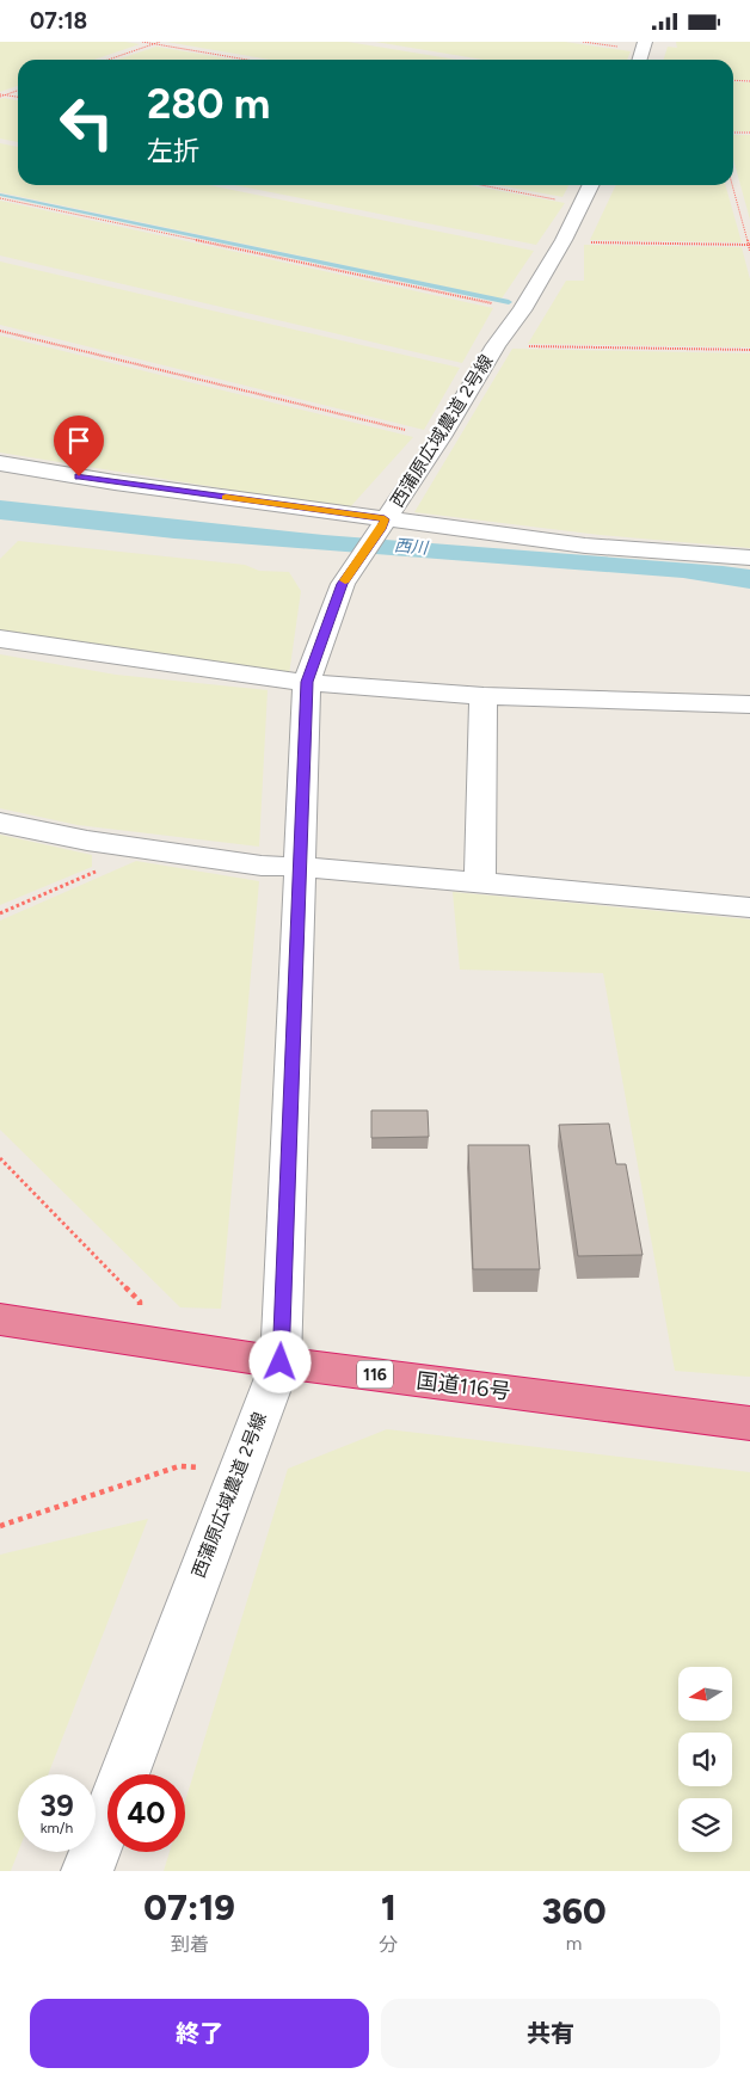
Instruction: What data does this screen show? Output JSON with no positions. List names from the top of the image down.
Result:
{
  "streets": {
    "highway": ["116", "国道116号"],
    "street": ["西蒲原広域農道 2号線"]
  },
  "crossings": [
    ["西蒲原広域農道 2号線", "国道116号"]
  ],
  "water": ["西川"],
  "north": "left",
  "page": {
    "status": "07:18",
    "turn": ["280 m", "左折"],
    "speed": "39 km/h",
    "limit": "40",
    "eta": [
      "07:19",
      "到着",
      "1",
      "分",
      "360",
      "m"
    ],
    "buttons": ["終了", "共有"]
  }
}
